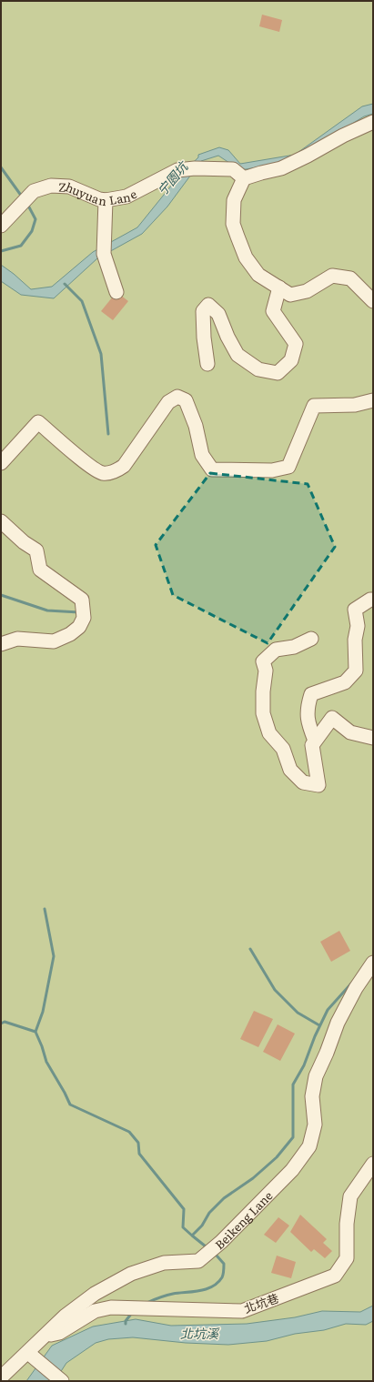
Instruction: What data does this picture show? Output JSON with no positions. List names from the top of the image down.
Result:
{
  "streets": {
    "street": ["Zhuyuan Lane", "Beikeng Lane", "北坑巷"]
  },
  "crossings": [
    ["Beikeng Lane", "北坑巷"]
  ],
  "water": ["宁園坑", "北坑溪"]
}
